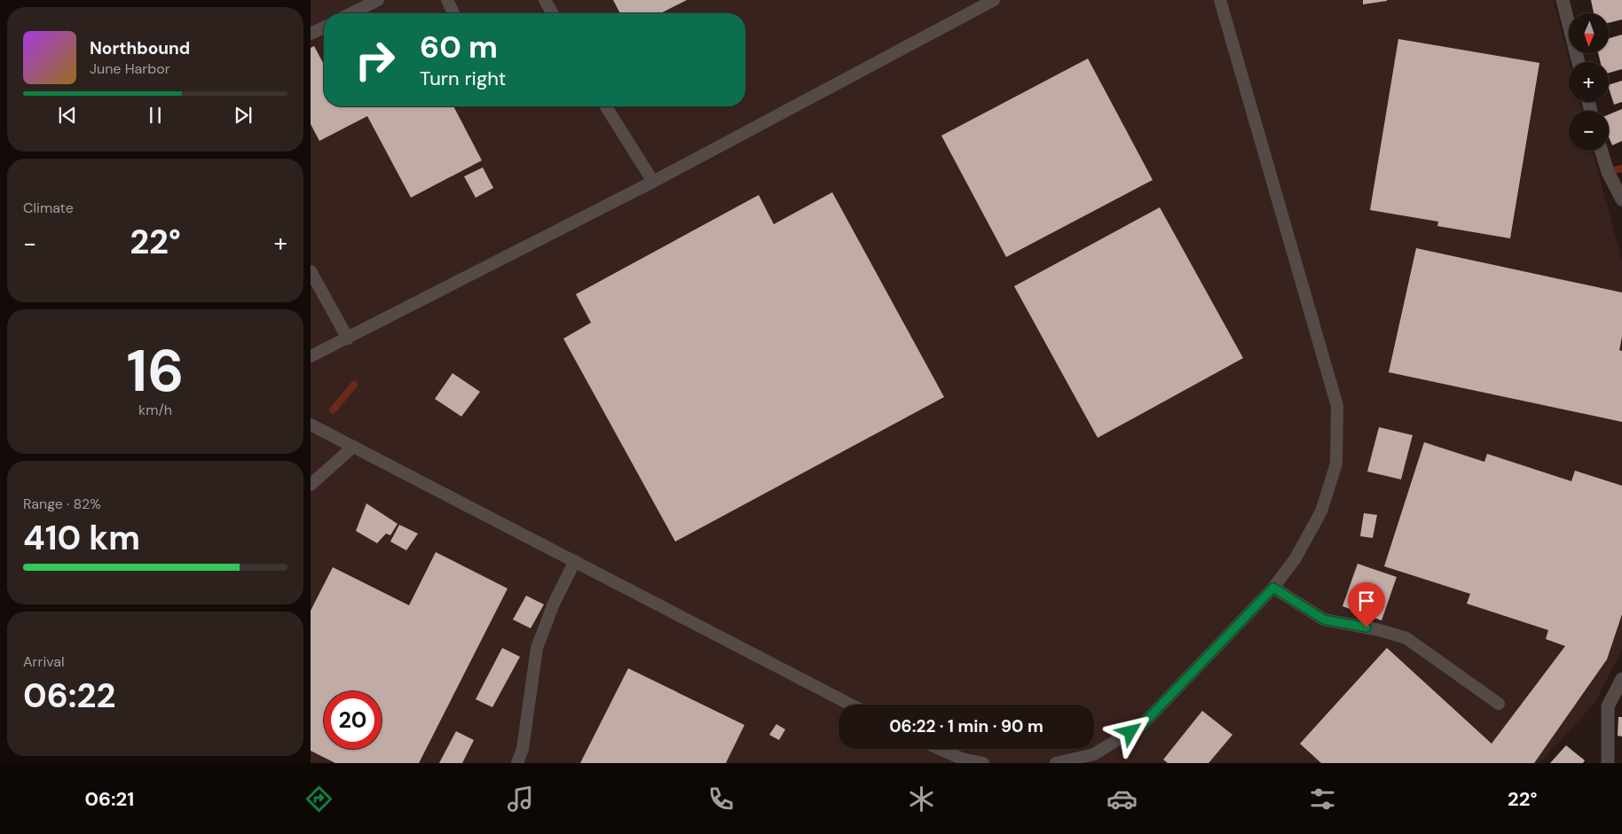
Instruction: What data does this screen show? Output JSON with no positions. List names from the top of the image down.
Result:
{
  "north": "bottom",
  "page": {
    "map_buttons": ["+", "−"],
    "turn": ["60 m", "Turn right"],
    "song": ["Northbound", "June Harbor"],
    "tile": [
      "Climate",
      ["16", "km/h"],
      ["Range · 82%", "410 km"],
      ["Arrival", "06:22"]
    ],
    "heat": ["−", "22°", "+"],
    "limit": "20",
    "trip": "06:22 · 1 min · 90 m",
    "tabs": ["06:21", "22°"]
  }
}
